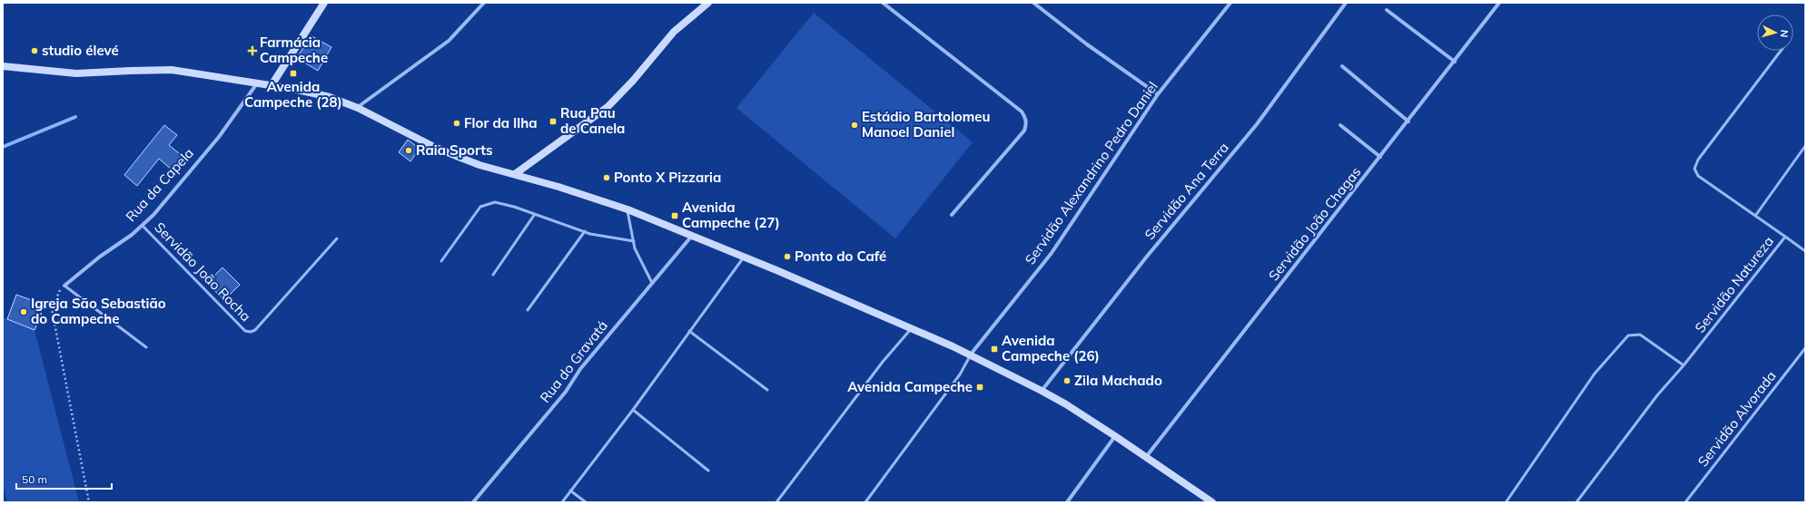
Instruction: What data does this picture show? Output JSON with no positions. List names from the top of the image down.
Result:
{
  "streets": {
    "street": [
      "Servidão Alexandrino Pedro Daniel",
      "Rua da Capela",
      "Servidão Ana Terra",
      "Servidão João Chagas",
      "Rua do Gravatá"
    ],
    "lane": ["Servidão João Rocha", "Servidão Natureza", "Servidão Alvorada"]
  },
  "crossings": [
    ["Rua da Capela", "Servidão João Rocha"]
  ],
  "places": {
    "other": [
      "studio élevé",
      "Flor da Ilha",
      "Estádio Bartolomeu Manoel Daniel",
      "Raia Sports",
      "Ponto X Pizzaria",
      "Ponto do Café",
      "Igreja São Sebastião do Campeche",
      "Zila Machado"
    ],
    "health": ["Farmácia Campeche"],
    "transit": [
      "Avenida Campeche (28)",
      "Rua Pau de Canela",
      "Avenida Campeche (27)",
      "Avenida Campeche (26)",
      "Avenida Campeche"
    ]
  },
  "scale_bar": "50 m",
  "north": "right"
}
